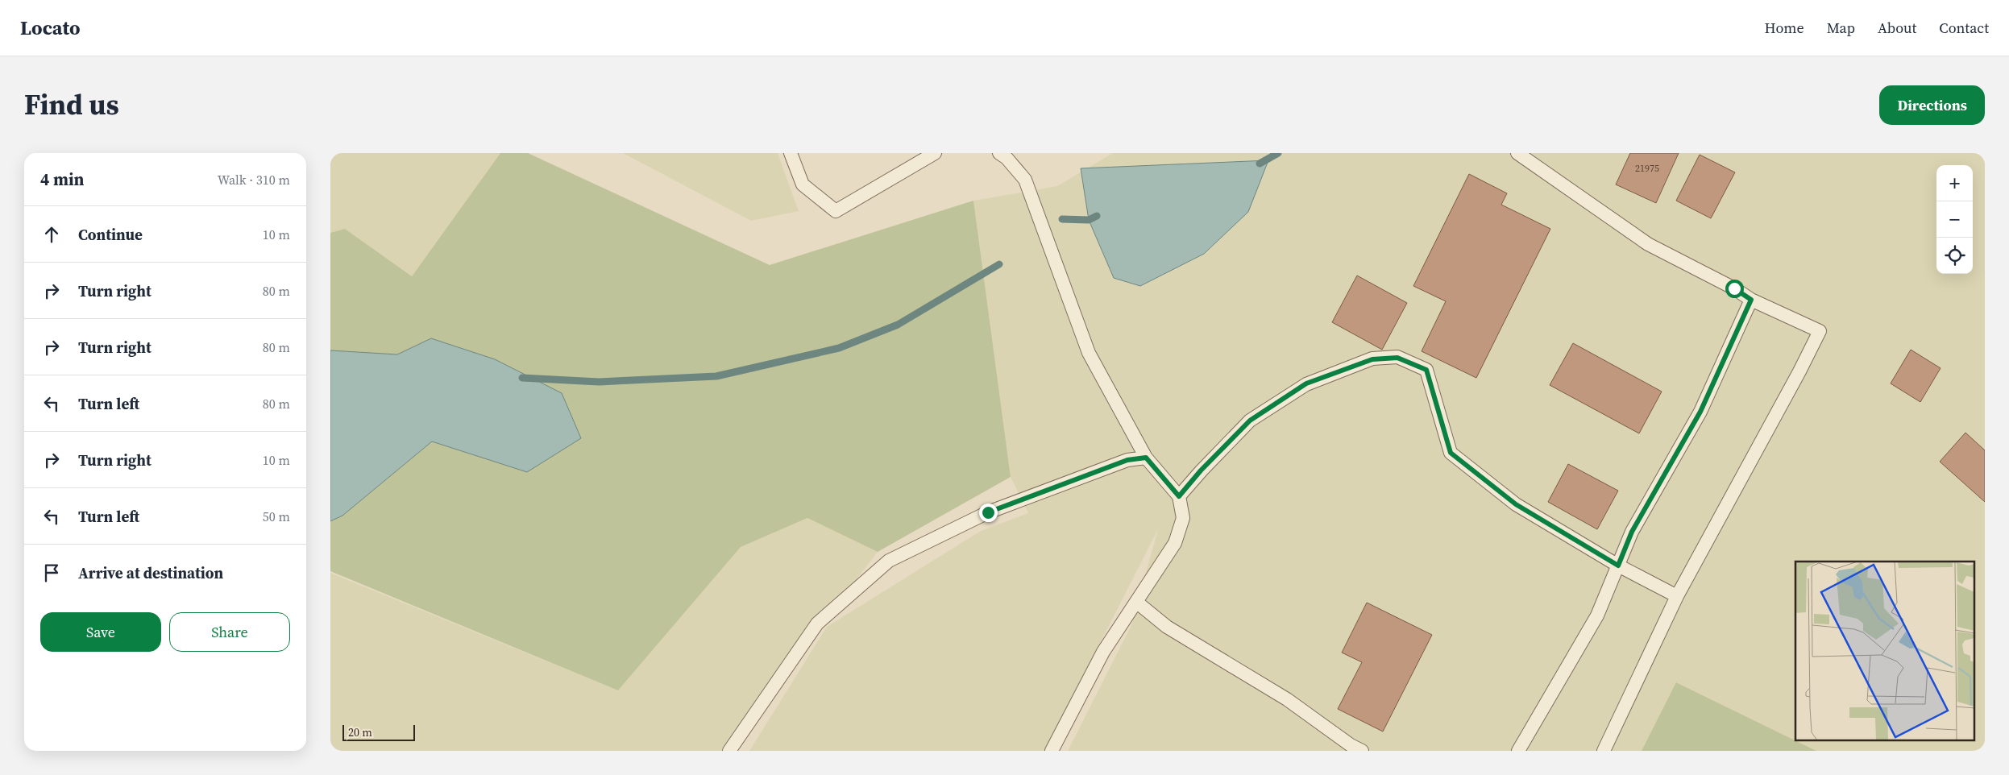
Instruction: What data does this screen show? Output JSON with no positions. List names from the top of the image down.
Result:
{
  "house_numbers": ["21975"],
  "scale_bar": "20 m",
  "page": {
    "header": "Locato",
    "nav": [
      "Home",
      "Map",
      "About",
      "Contact"
    ],
    "title": "Find us",
    "buttons": [
      "Directions",
      ["Save", "Share"]
    ],
    "heading": ["4 min", "Walk · 310 m"],
    "map_buttons": ["+", "−"],
    "list": [
      ["Continue", "10 m"],
      ["Turn right", "80 m"],
      ["Turn right", "80 m"],
      ["Turn left", "80 m"],
      ["Turn right", "10 m"],
      ["Turn left", "50 m"],
      "Arrive at destination"
    ],
    "scale": "20 m"
  }
}
